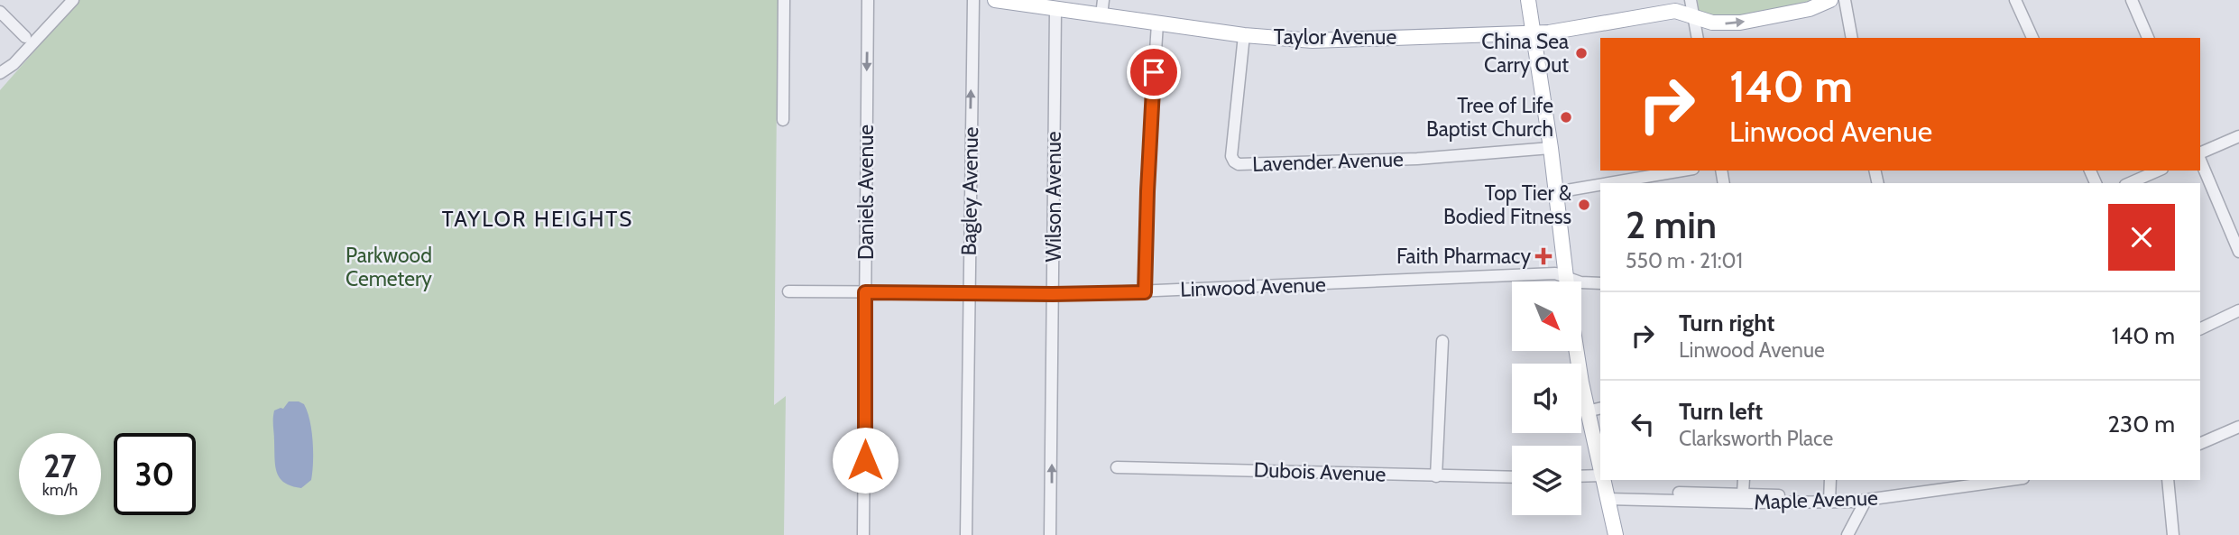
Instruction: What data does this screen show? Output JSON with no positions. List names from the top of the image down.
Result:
{
  "streets": {
    "main road": ["Taylor Avenue"],
    "street": [
      "Lavender Avenue",
      "Bagley Avenue",
      "Daniels Avenue",
      "Wilson Avenue",
      "Linwood Avenue",
      "Dubois Avenue",
      "Maple Avenue"
    ]
  },
  "crossings": [
    ["Taylor Avenue", "Lavender Avenue"],
    ["Taylor Avenue", "Wilson Avenue"],
    ["Bagley Avenue", "Linwood Avenue"],
    ["Daniels Avenue", "Linwood Avenue"],
    ["Wilson Avenue", "Linwood Avenue"]
  ],
  "one_way": ["Bagley Avenue", "Wilson Avenue"],
  "districts": ["TAYLOR HEIGHTS"],
  "parks": ["Parkwood Cemetery"],
  "places": {
    "other": ["China Sea Carry Out", "Tree of Life Baptist Church", "Top Tier & Bodied Fitness"],
    "health": ["Faith Pharmacy"]
  },
  "north": "bottom right",
  "page": {
    "turn": ["140 m", "Linwood Avenue"],
    "heading": ["2 min", "550 m · 21:01"],
    "list": [
      {
        "name": "Turn right",
        "note": "Linwood Avenue",
        "value": "140 m"
      },
      {
        "name": "Turn left",
        "note": "Clarksworth Place",
        "value": "230 m"
      }
    ],
    "speed": "27 km/h",
    "limit": "30"
  }
}
